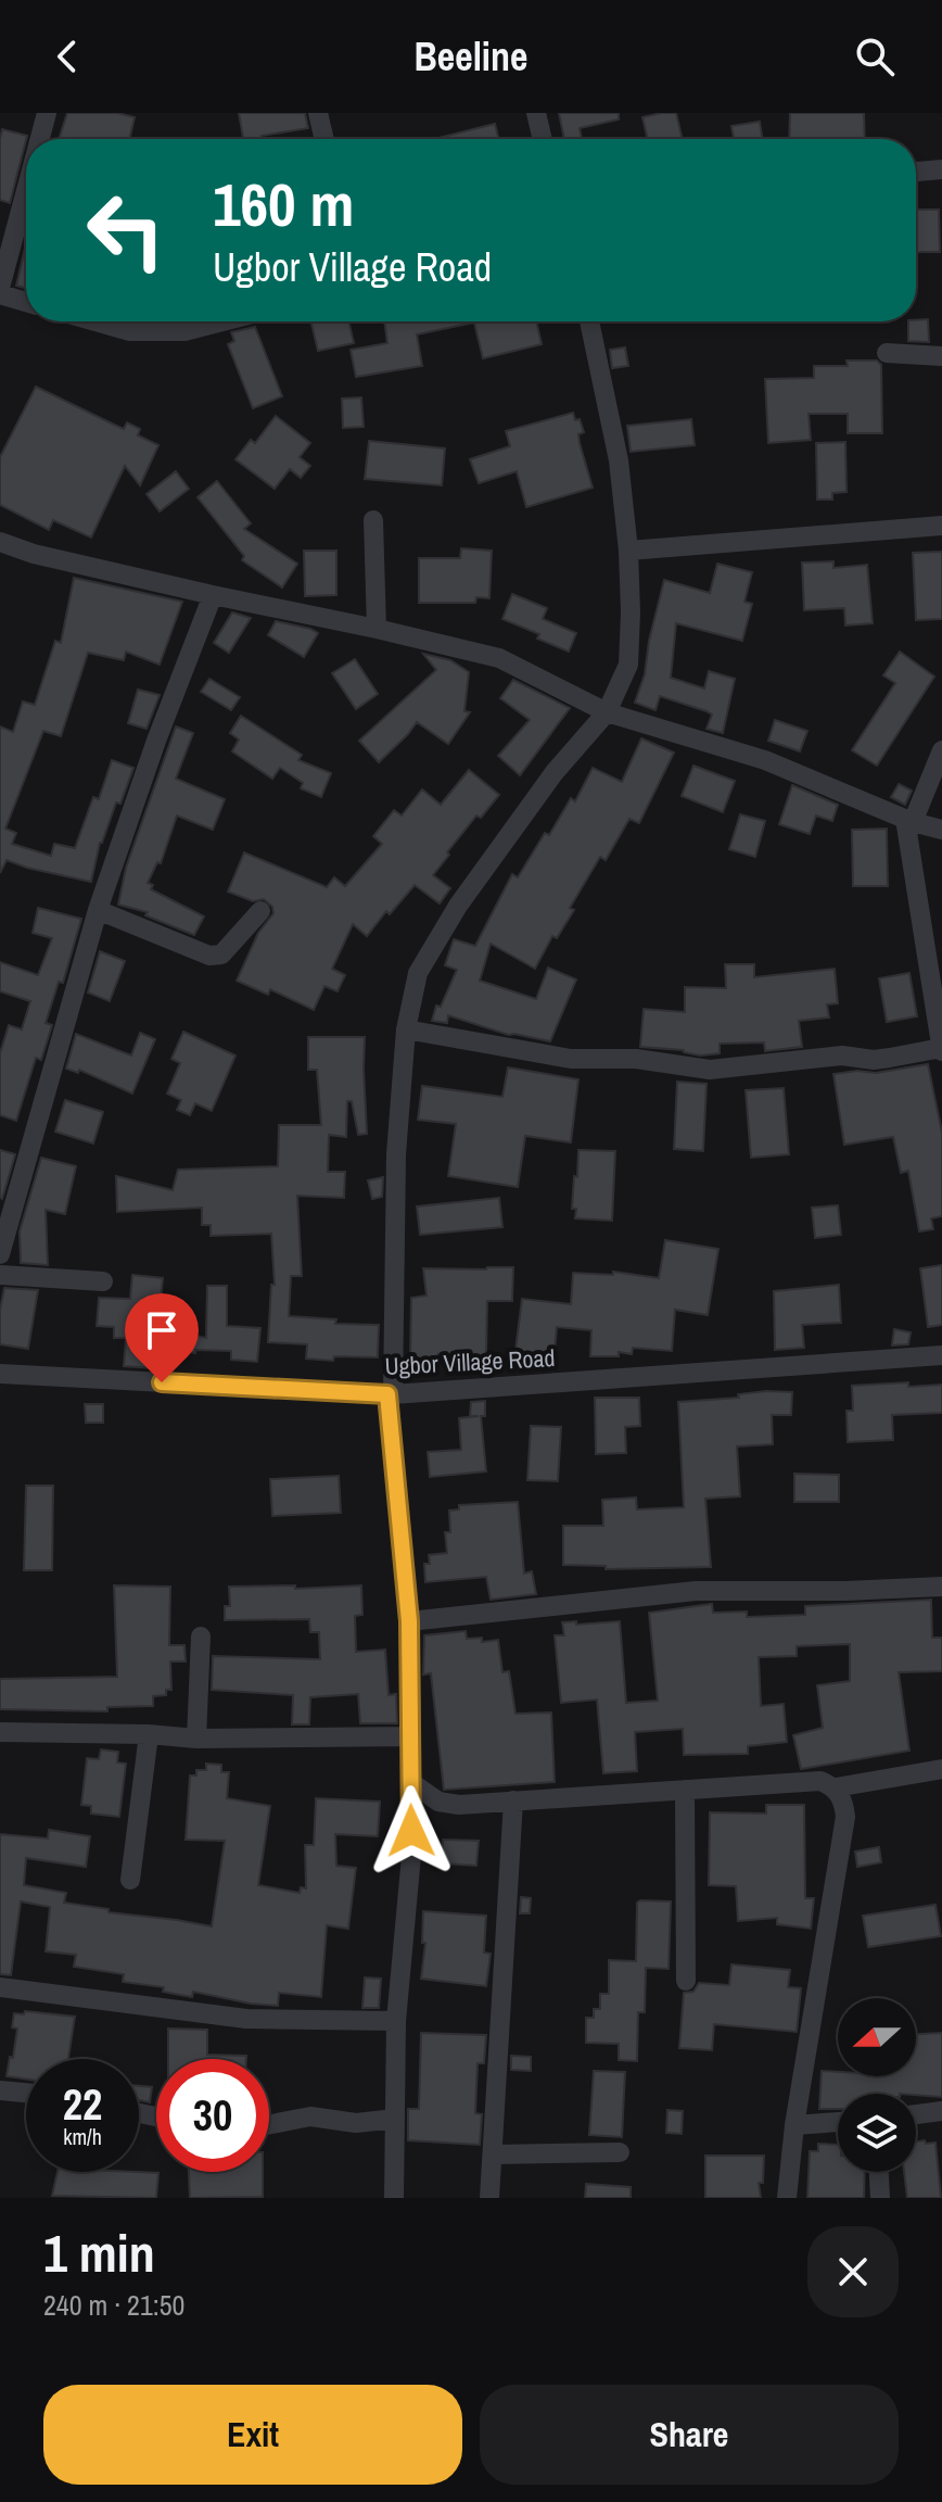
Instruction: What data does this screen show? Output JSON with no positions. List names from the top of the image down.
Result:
{
  "streets": {
    "street": ["Ugbor Village Road"]
  },
  "north": "left",
  "page": {
    "header": "Beeline",
    "turn": ["160 m", "Ugbor Village Road"],
    "speed": "22 km/h",
    "limit": "30",
    "heading": ["1 min", "240 m · 21:50"],
    "buttons": ["Exit", "Share"]
  }
}
